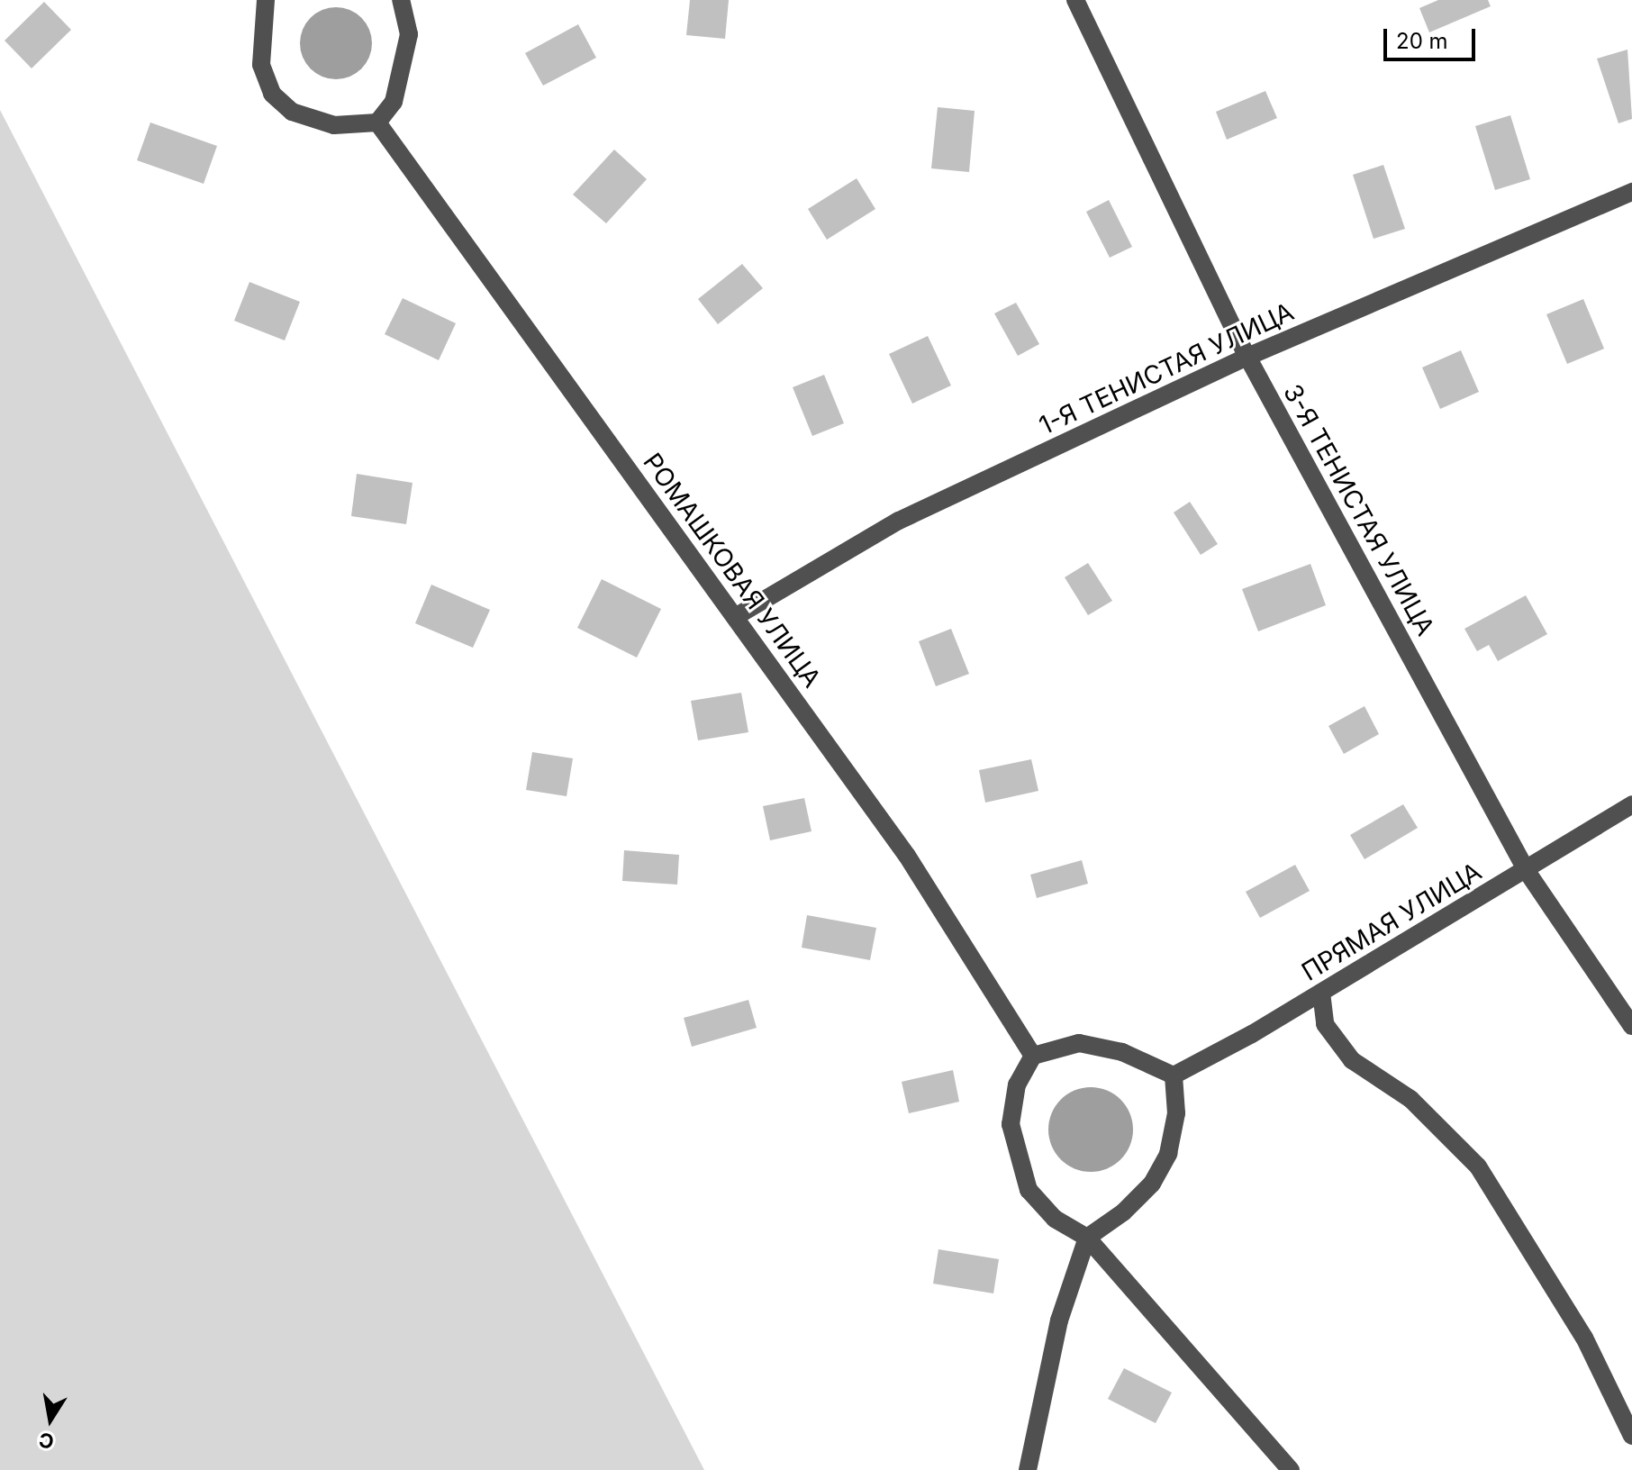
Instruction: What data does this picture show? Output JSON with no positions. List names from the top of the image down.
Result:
{
  "streets": {
    "street": [
      "1-Я ТЕНИСТАЯ УЛИЦА",
      "3-Я ТЕНИСТАЯ УЛИЦА",
      "РОМАШКОВАЯ УЛИЦА",
      "ПРЯМАЯ УЛИЦА"
    ]
  },
  "crossings": [
    ["1-Я ТЕНИСТАЯ УЛИЦА", "3-Я ТЕНИСТАЯ УЛИЦА"],
    ["1-Я ТЕНИСТАЯ УЛИЦА", "РОМАШКОВАЯ УЛИЦА"],
    ["3-Я ТЕНИСТАЯ УЛИЦА", "ПРЯМАЯ УЛИЦА"],
    ["РОМАШКОВАЯ УЛИЦА", "ПРЯМАЯ УЛИЦА"]
  ],
  "scale_bar": "20 m",
  "north": "bottom"
}
